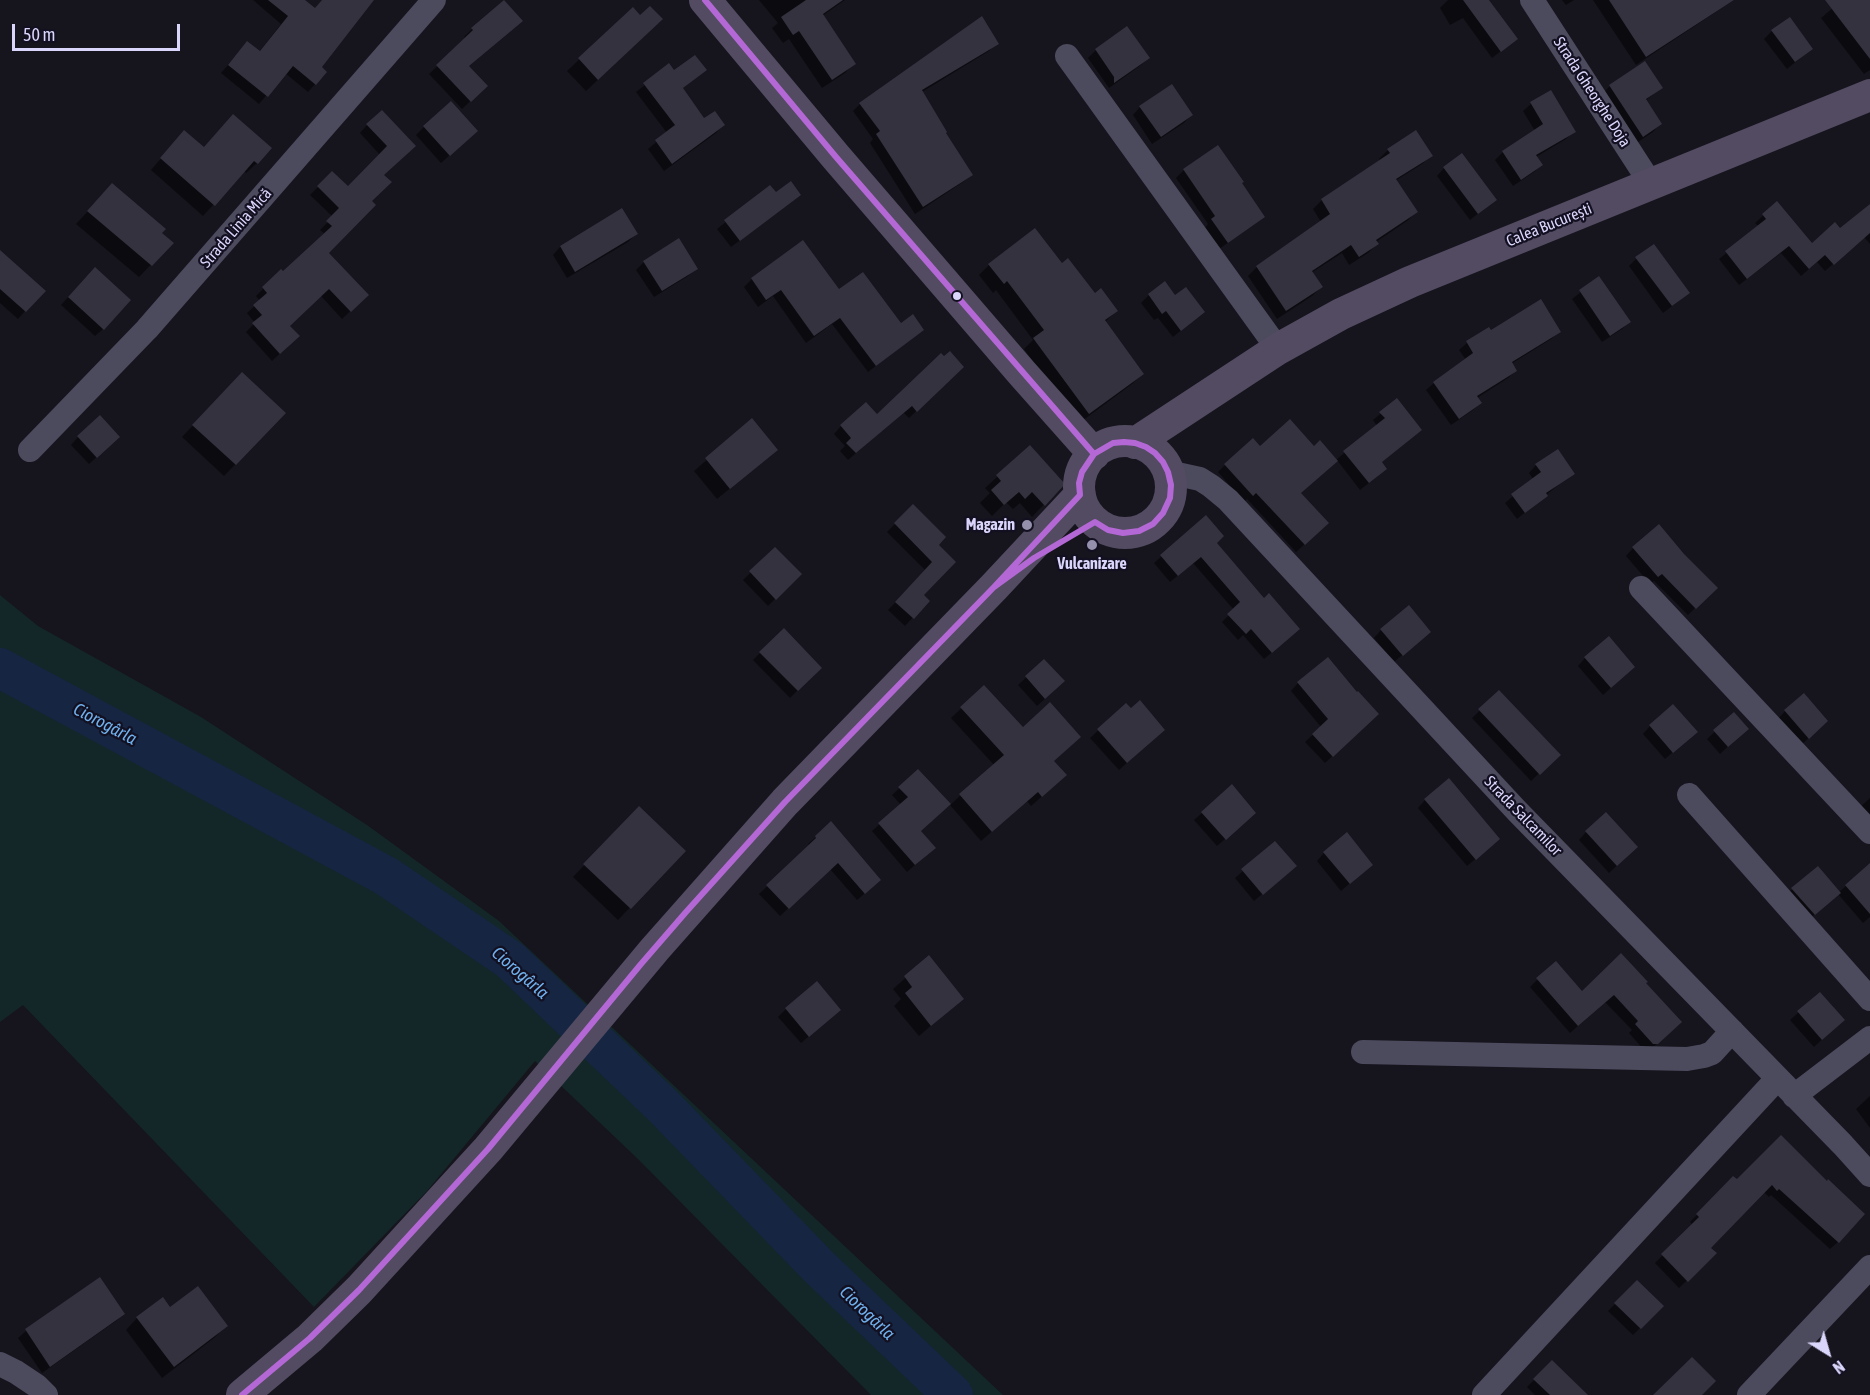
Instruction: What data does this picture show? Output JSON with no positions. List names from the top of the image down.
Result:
{
  "streets": {
    "main road": ["Calea București"],
    "street": ["Strada Gheorghe Doja", "Strada Linia Mică", "Strada Salcamilor"]
  },
  "crossings": [
    ["Strada Gheorghe Doja", "Calea București"],
    ["Calea București", "Strada Salcamilor"]
  ],
  "water": ["Ciorogârla"],
  "places": ["Magazin", "Vulcanizare"],
  "scale_bar": "50 m",
  "north": "bottom right"
}
